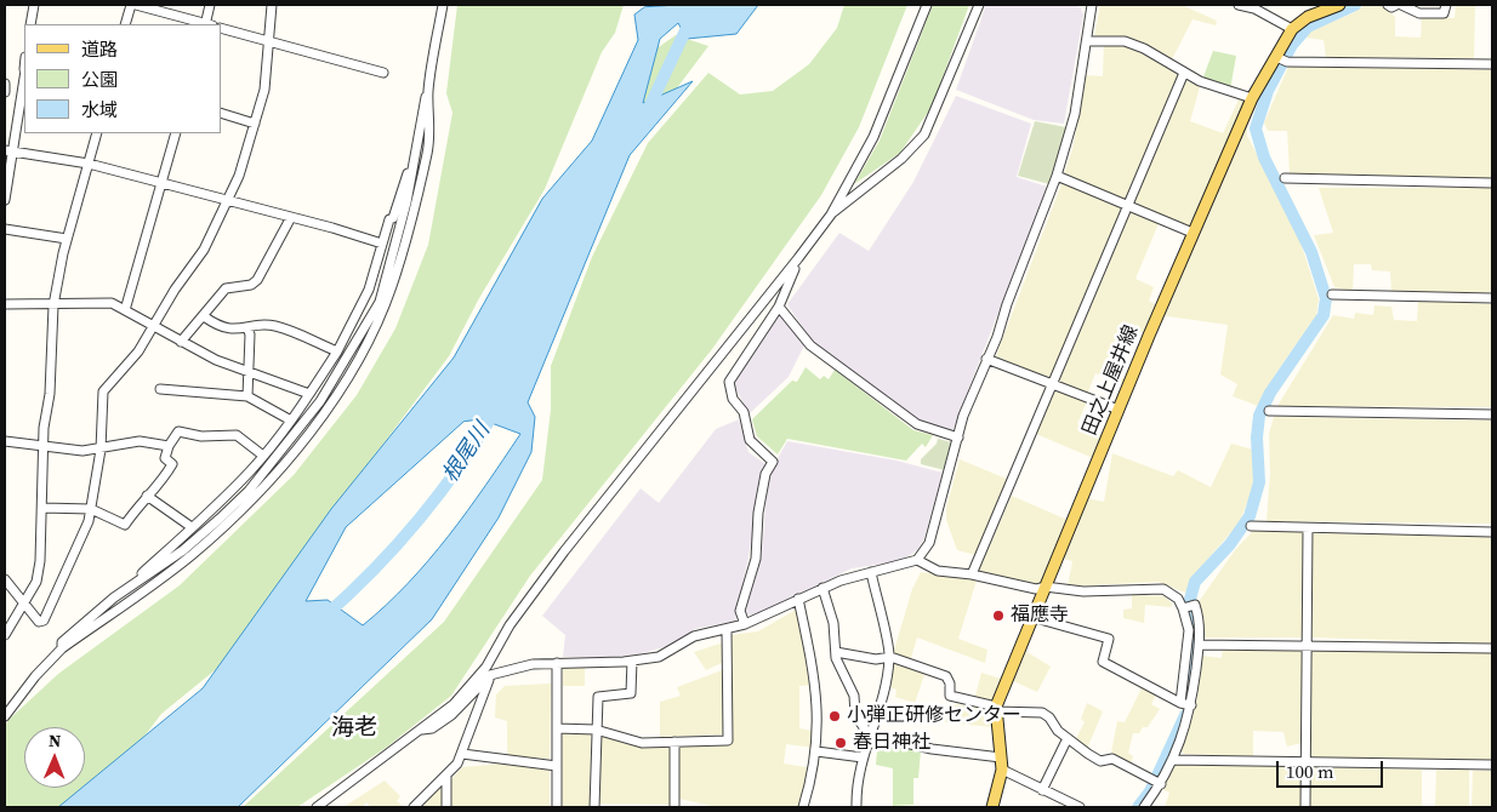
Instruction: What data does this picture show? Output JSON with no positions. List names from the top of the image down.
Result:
{
  "streets": {
    "main road": ["田之上屋井線"]
  },
  "districts": ["海老"],
  "water": ["根尾川"],
  "places": ["福應寺", "小弾正研修センター", "春日神社"],
  "legend": ["道路", "公園", "水域"],
  "scale_bar": "100 m",
  "north": "top"
}
